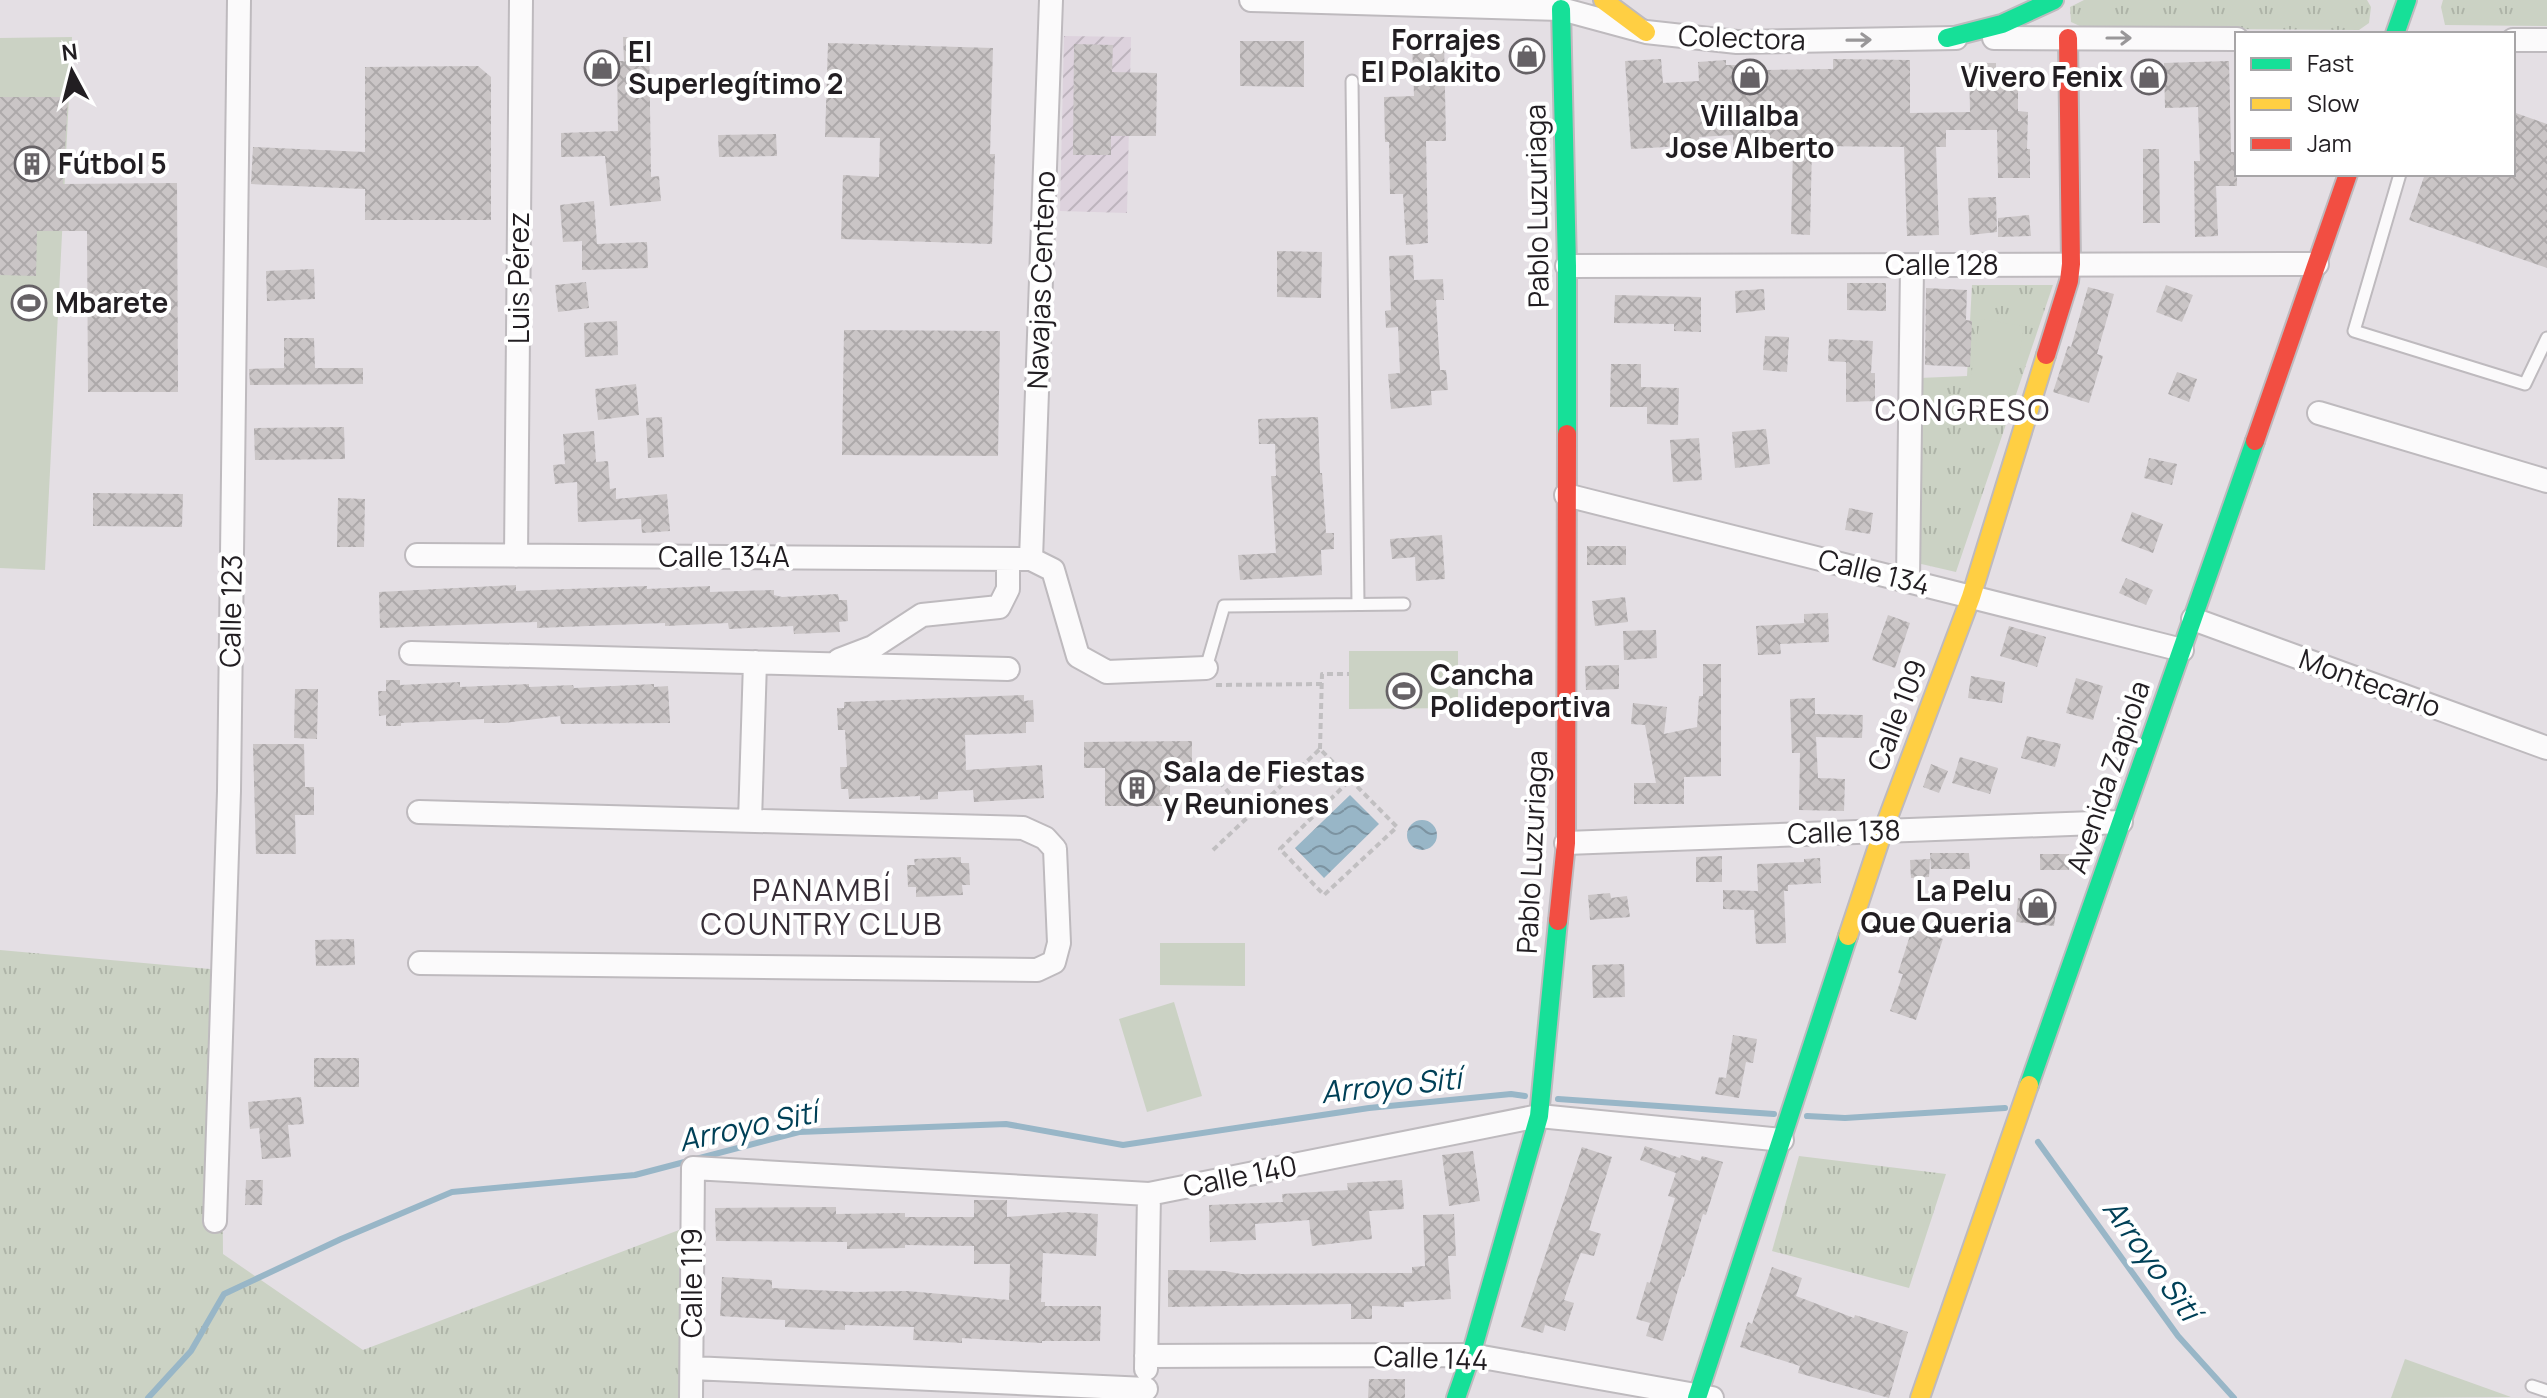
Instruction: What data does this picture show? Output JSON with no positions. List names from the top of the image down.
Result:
{
  "streets": {
    "main road": ["Pablo Luzuriaga", "Calle 109", "Avenida Zapiola"],
    "street": [
      "Colectora",
      "Calle 128",
      "Luis Pérez",
      "Navajas Centeno",
      "Calle 134A",
      "Calle 134",
      "Calle 123",
      "Montecarlo",
      "Calle 138",
      "Calle 140",
      "Calle 119",
      "Calle 144"
    ]
  },
  "crossings": [
    ["Colectora", "Pablo Luzuriaga"],
    ["Colectora", "Calle 109"],
    ["Pablo Luzuriaga", "Calle 128"],
    ["Pablo Luzuriaga", "Calle 134"],
    ["Pablo Luzuriaga", "Calle 138"],
    ["Pablo Luzuriaga", "Calle 140"],
    ["Pablo Luzuriaga", "Calle 144"],
    ["Calle 128", "Calle 109"],
    ["Calle 128", "Avenida Zapiola"],
    ["Luis Pérez", "Calle 134A"],
    ["Navajas Centeno", "Calle 134A"],
    ["Calle 134", "Calle 109"],
    ["Calle 134", "Avenida Zapiola"],
    ["Montecarlo", "Avenida Zapiola"],
    ["Calle 109", "Calle 138"],
    ["Calle 109", "Calle 140"],
    ["Calle 109", "Calle 144"],
    ["Avenida Zapiola", "Calle 138"],
    ["Calle 140", "Calle 119"]
  ],
  "one_way": ["Colectora"],
  "districts": ["CONGRESO", "PANAMBÍ COUNTRY CLUB"],
  "water": ["Arroyo Sití"],
  "places": {
    "shop": [
      "Forrajes El Polakito",
      "El Superlegítimo 2",
      "Villalba Jose Alberto",
      "Vivero Fenix",
      "La Pelu Que Queria"
    ],
    "building": ["Fútbol 5", "Sala de Fiestas y Reuniones"],
    "sports": ["Mbarete", "Cancha Polideportiva"]
  },
  "legend": ["Fast", "Slow", "Jam"],
  "north": "top"
}
